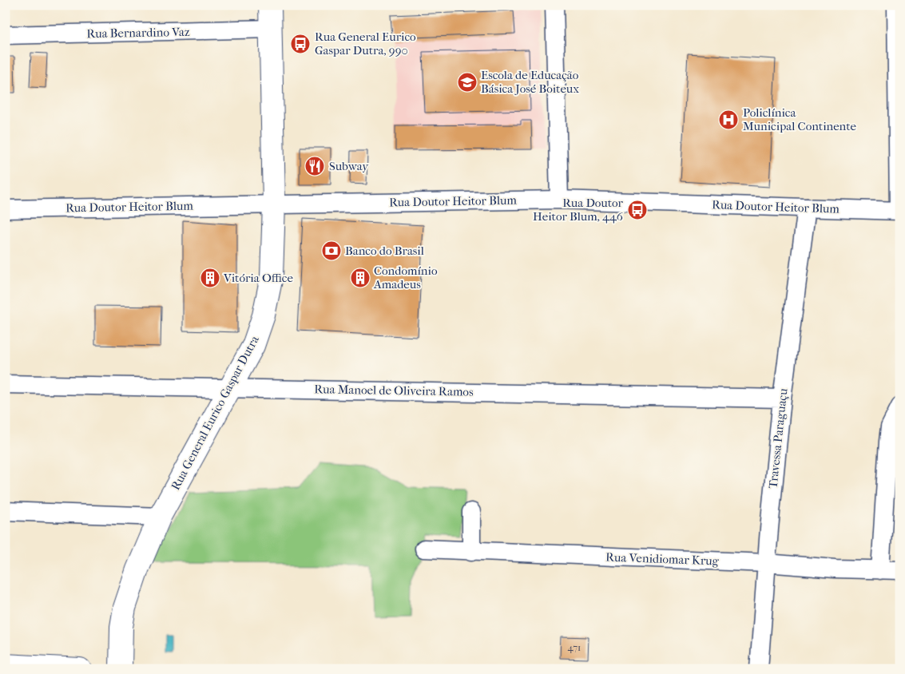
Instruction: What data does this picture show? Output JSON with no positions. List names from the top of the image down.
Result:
{
  "streets": {
    "main road": ["Rua General Eurico Gaspar Dutra"],
    "street": [
      "Rua Bernardino Vaz",
      "Rua Doutor Heitor Blum",
      "Rua Manoel de Oliveira Ramos",
      "Travessa Paraguaçu",
      "Rua Venidiomar Krug"
    ]
  },
  "crossings": [
    ["Rua Bernardino Vaz", "Rua General Eurico Gaspar Dutra"],
    ["Rua Doutor Heitor Blum", "Rua General Eurico Gaspar Dutra"],
    ["Rua Doutor Heitor Blum", "Travessa Paraguaçu"],
    ["Rua Manoel de Oliveira Ramos", "Rua General Eurico Gaspar Dutra"],
    ["Rua Manoel de Oliveira Ramos", "Travessa Paraguaçu"],
    ["Travessa Paraguaçu", "Rua Venidiomar Krug"]
  ],
  "places": {
    "bus stop": ["Rua General Eurico Gaspar Dutra, 990", "Rua Doutor Heitor Blum, 446"],
    "school or university": ["Escola de Educação Básica José Boiteux"],
    "hospital": ["Policlínica Municipal Continente"],
    "restaurant": ["Subway"],
    "bank": ["Banco do Brasil"],
    "building": ["Vitória Office", "Condomínio Amadeus"]
  },
  "house_numbers": ["471"]
}
